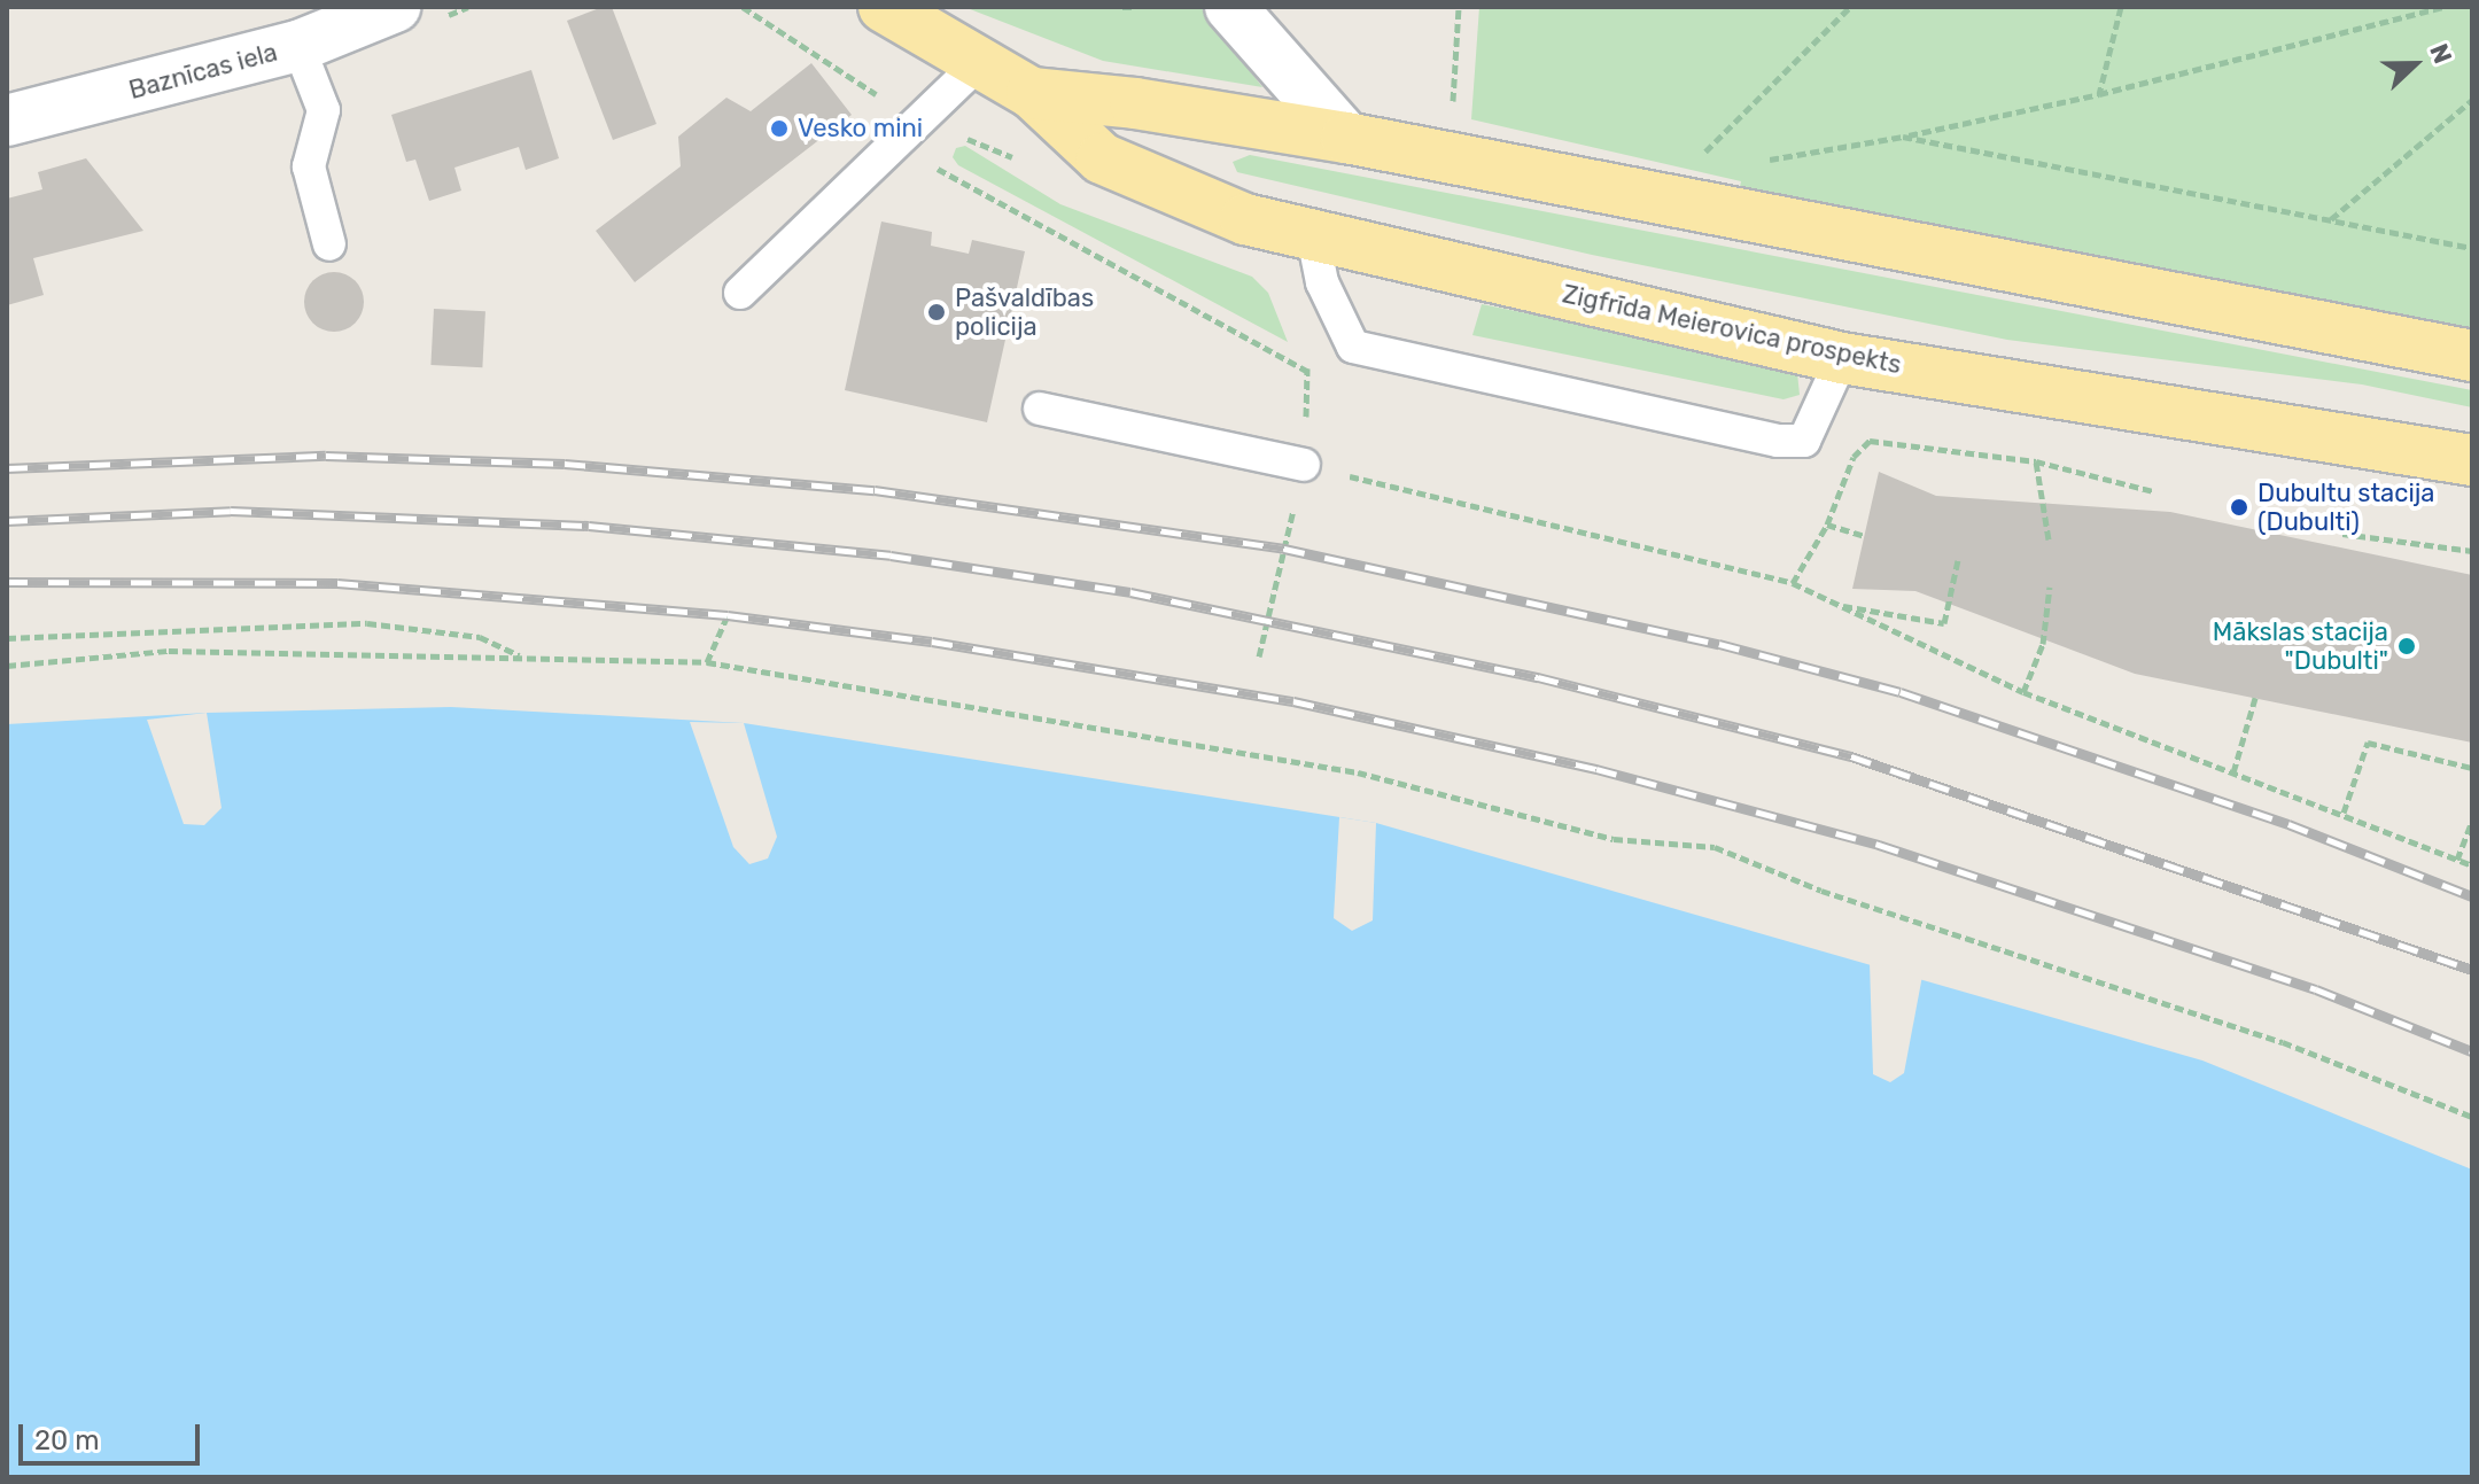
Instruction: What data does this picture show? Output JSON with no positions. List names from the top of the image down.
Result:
{
  "streets": {
    "main road": ["Zigfrīda Meierovica prospekts"],
    "street": ["Baznīcas iela"]
  },
  "places": [
    "Vesko mini",
    "Pašvaldības policija",
    "Dubultu stacija (Dubulti)",
    "Mākslas stacija \"Dubulti\""
  ],
  "scale_bar": "20 m",
  "north": "right"
}
